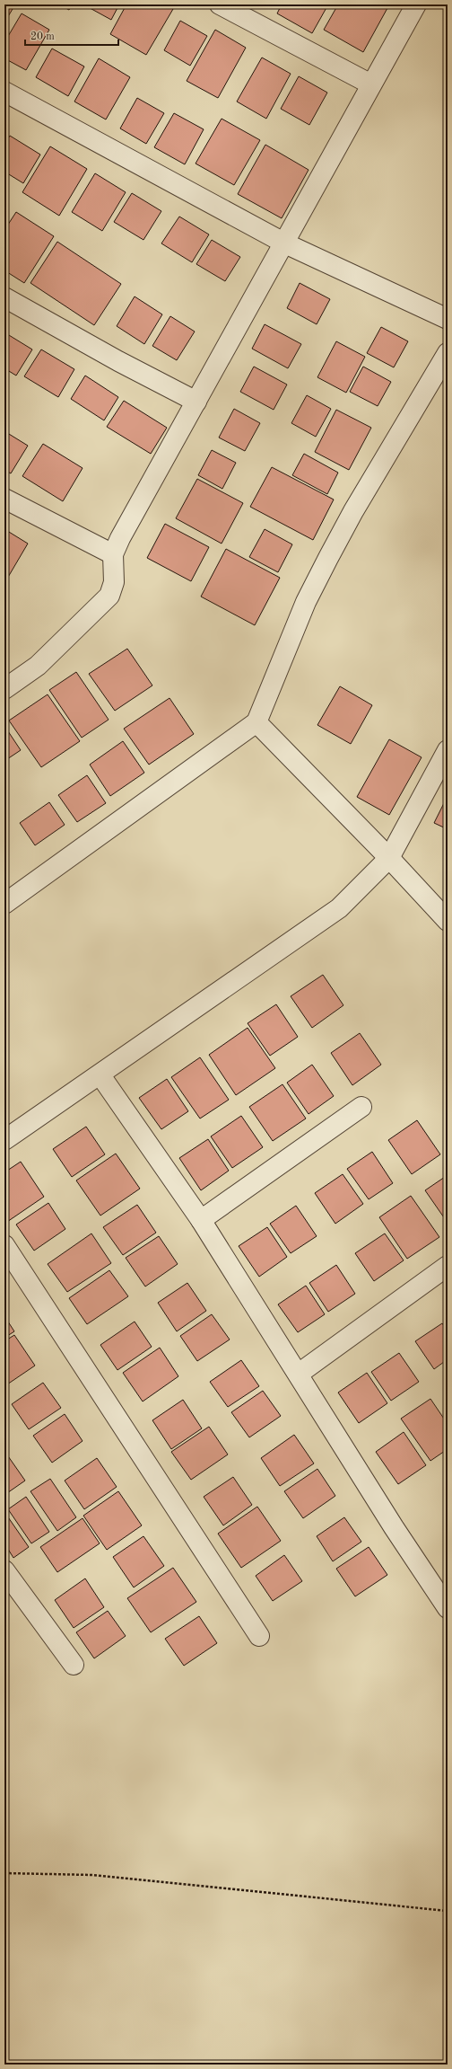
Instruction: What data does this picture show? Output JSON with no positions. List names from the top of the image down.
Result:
{
  "scale_bar": "20 m"
}
